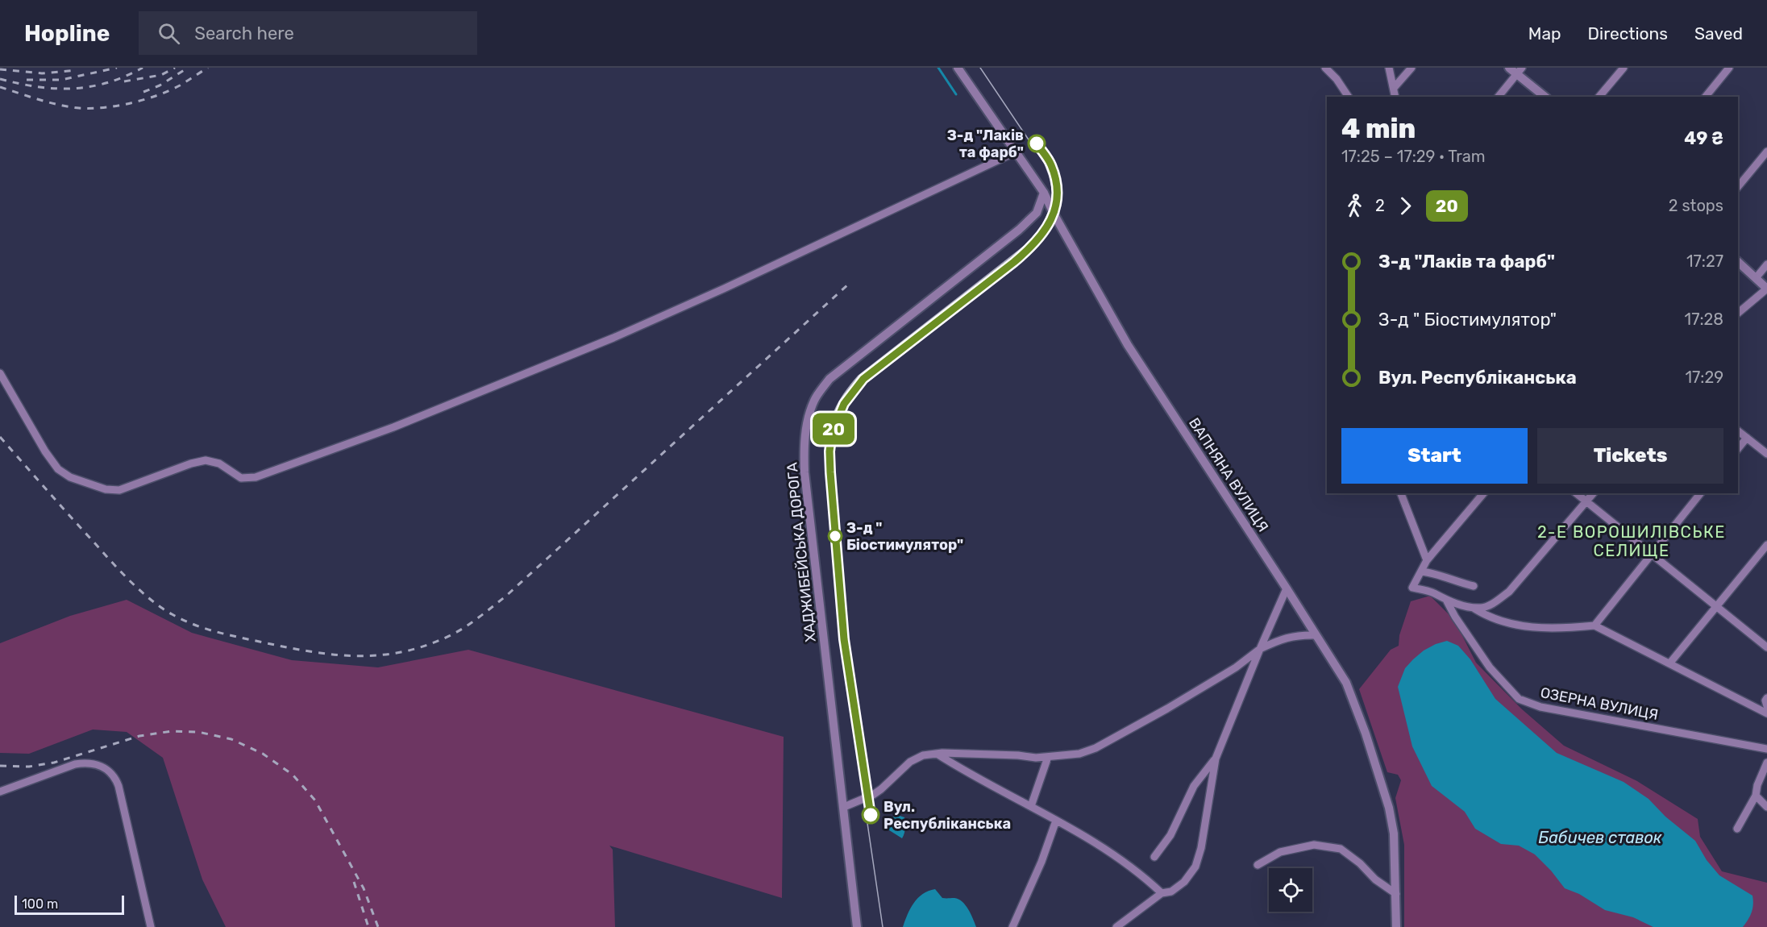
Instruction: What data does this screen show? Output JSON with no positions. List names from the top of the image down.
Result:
{
  "streets": {
    "street": ["ВАПНЯНА ВУЛИЦЯ", "ХАДЖИБЕЙСЬКА ДОРОГА", "ОЗЕРНА ВУЛИЦЯ"]
  },
  "crossings": [
    ["ВАПНЯНА ВУЛИЦЯ", "ХАДЖИБЕЙСЬКА ДОРОГА"]
  ],
  "districts": ["2-Е ВОРОШИЛІВСЬКЕ СЕЛИЩЕ"],
  "water": ["Бабичев ставок"],
  "places": ["З-д \"Лаків та фарб\"", "З-д \" Біостимулятор\"", "Вул. Республіканська"],
  "lines": ["tram line 20"],
  "scale_bar": "100 m",
  "page": {
    "header": "Hopline",
    "search": "Search here",
    "nav": ["Map", "Directions", "Saved"],
    "on_map": "20",
    "heading": ["4 min", "17:25 – 17:29 · Tram", "49 ₴"],
    "legs": ["2", "20", "2 stops"],
    "list": [
      {
        "name": "З-д \"Лаків та фарб\"",
        "value": "17:27"
      },
      {
        "name": "З-д \" Біостимулятор\"",
        "value": "17:28"
      },
      {
        "name": "Вул. Республіканська",
        "value": "17:29"
      }
    ],
    "buttons": ["Start", "Tickets"],
    "scale": "100 m"
  }
}
